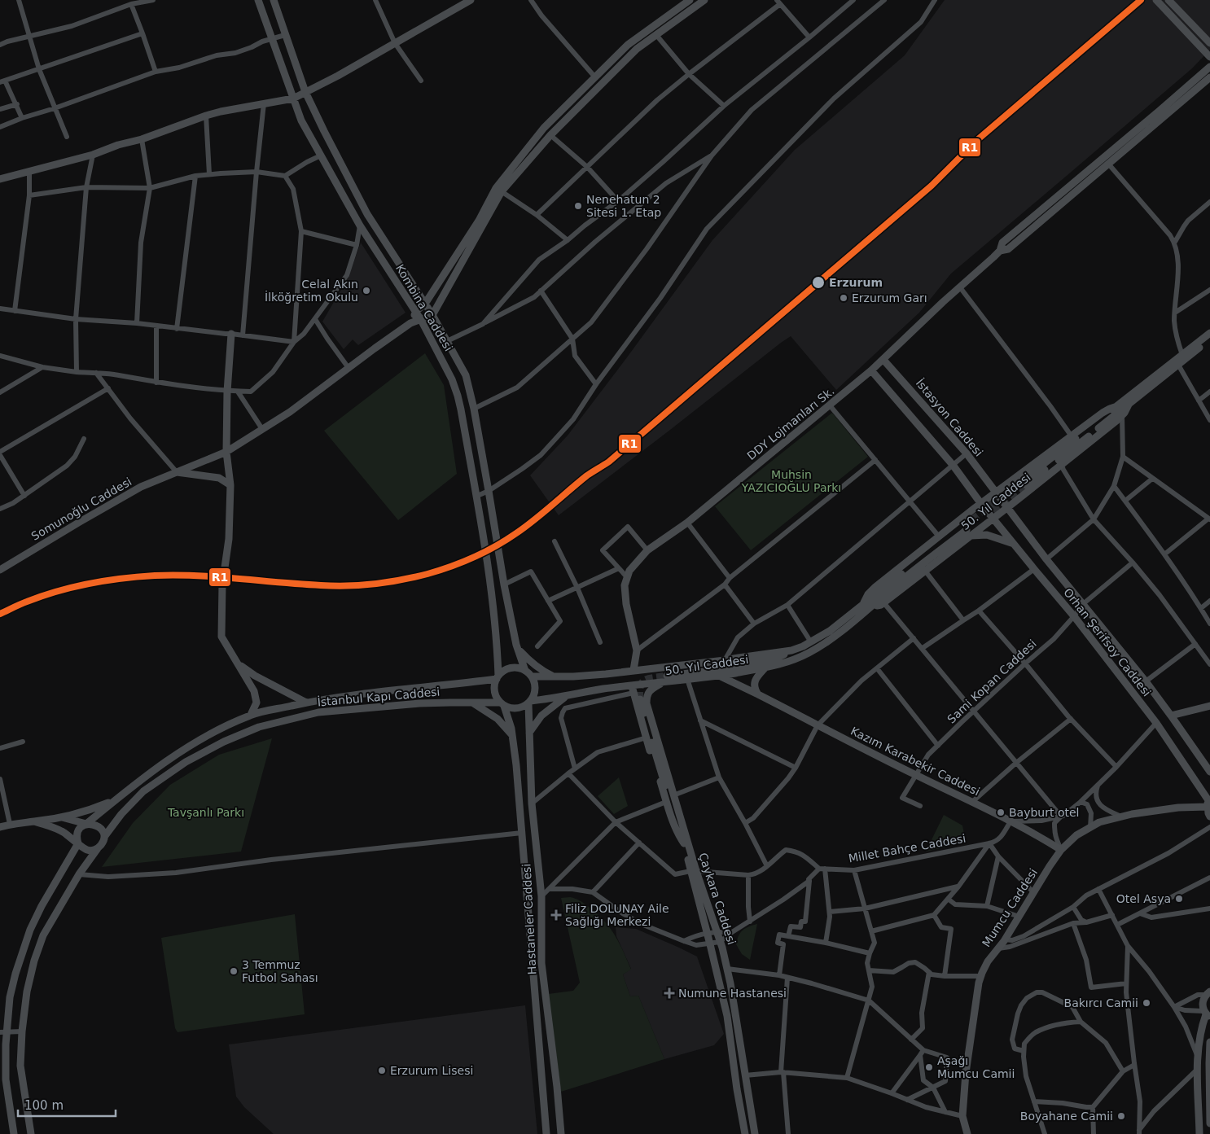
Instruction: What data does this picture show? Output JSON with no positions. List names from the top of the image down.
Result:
{
  "streets": {
    "main road": [
      "Kombina Caddesi",
      "İstasyon Caddesi",
      "DDY Lojmanları Sk.",
      "50. Yıl Caddesi",
      "Somunoğlu Caddesi",
      "Orhan Şerifsoy Caddesi",
      "İstanbul Kapı Caddesi",
      "Kazım Karabekir Caddesi",
      "Çaykara Caddesi",
      "Mumcu Caddesi",
      "Hastaneler Caddesi"
    ],
    "street": ["Sami Kopan Caddesi", "Millet Bahçe Caddesi"]
  },
  "crossings": [
    ["Kombina Caddesi", "50. Yıl Caddesi"],
    ["Kombina Caddesi", "İstanbul Kapı Caddesi"],
    ["Kombina Caddesi", "Hastaneler Caddesi"],
    ["İstasyon Caddesi", "DDY Lojmanları Sk."],
    ["İstasyon Caddesi", "50. Yıl Caddesi"],
    ["İstasyon Caddesi", "Orhan Şerifsoy Caddesi"],
    ["50. Yıl Caddesi", "Orhan Şerifsoy Caddesi"],
    ["50. Yıl Caddesi", "İstanbul Kapı Caddesi"],
    ["50. Yıl Caddesi", "Kazım Karabekir Caddesi"],
    ["50. Yıl Caddesi", "Çaykara Caddesi"],
    ["50. Yıl Caddesi", "Hastaneler Caddesi"],
    ["Orhan Şerifsoy Caddesi", "Sami Kopan Caddesi"],
    ["Orhan Şerifsoy Caddesi", "Mumcu Caddesi"],
    ["Sami Kopan Caddesi", "Kazım Karabekir Caddesi"],
    ["İstanbul Kapı Caddesi", "Hastaneler Caddesi"],
    ["Kazım Karabekir Caddesi", "Millet Bahçe Caddesi"],
    ["Kazım Karabekir Caddesi", "Mumcu Caddesi"]
  ],
  "parks": ["Muhsin YAZICIOĞLU Parkı", "Tavşanlı Parkı"],
  "places": {
    "other": [
      "Nenehatun 2 Sitesi 1. Etap",
      "Erzurum",
      "Celal Akın İlköğretim Okulu",
      "Erzurum Garı",
      "Bayburt otel",
      "Otel Asya",
      "3 Temmuz Futbol Sahası",
      "Bakırcı Camii",
      "Aşağı Mumcu Camii",
      "Erzurum Lisesi",
      "Boyahane Camii"
    ],
    "health": ["Filiz DOLUNAY Aile Sağlığı Merkezi", "Numune Hastanesi"]
  },
  "lines": ["transit line R1"],
  "scale_bar": "100 m"
}
